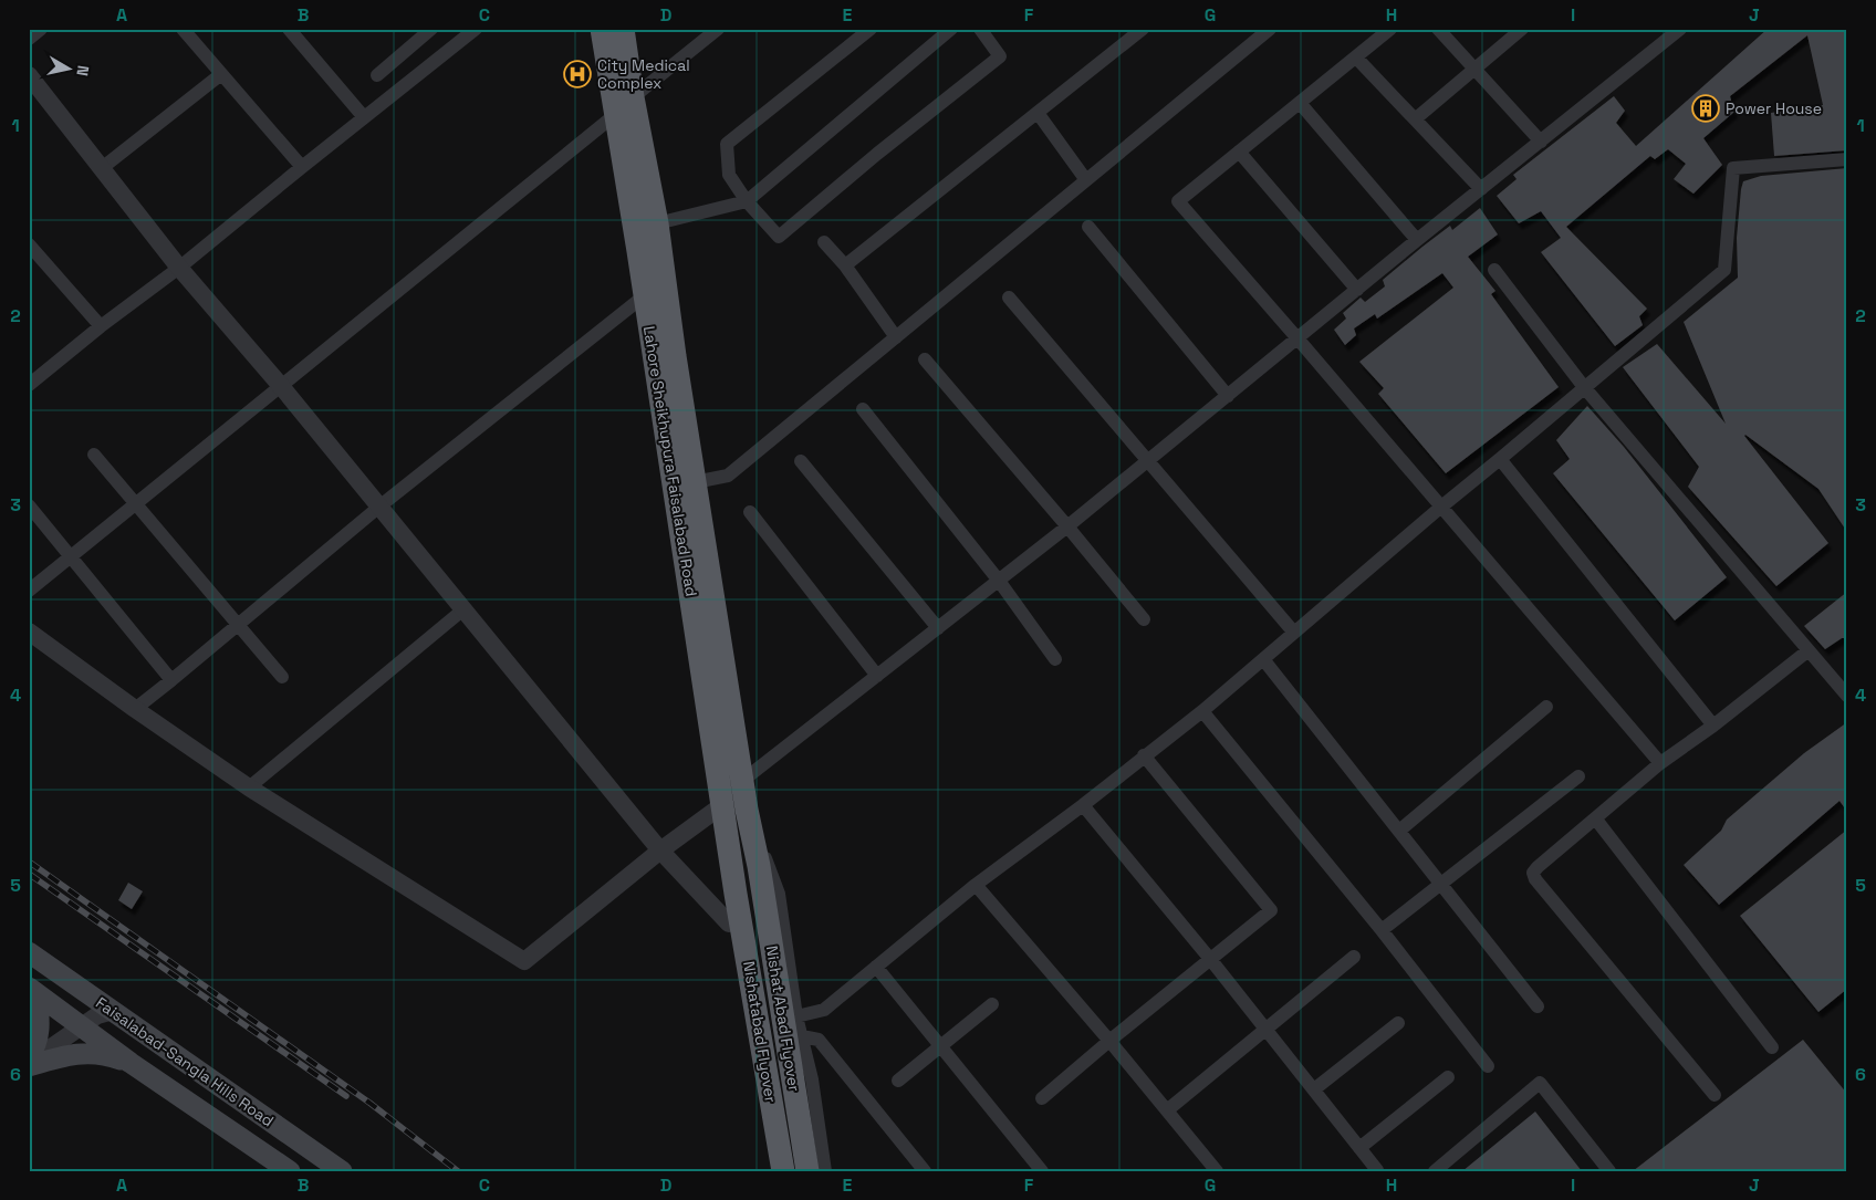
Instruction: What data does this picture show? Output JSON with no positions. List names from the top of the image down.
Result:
{
  "streets": {
    "highway": ["Lahore Sheikhupura Faisalabad Road", "Nishat Abad Flyover", "Nishatabad Flyover"],
    "main road": ["Faisalabad-Sangla Hills Road"]
  },
  "crossings": [
    ["Lahore Sheikhupura Faisalabad Road", "Nishat Abad Flyover"],
    ["Lahore Sheikhupura Faisalabad Road", "Nishatabad Flyover"]
  ],
  "places": {
    "hospital": ["City Medical Complex"],
    "building": ["Power House"]
  },
  "north": "right",
  "grid": {
    "columns": [
      "A",
      "B",
      "C",
      "D",
      "E",
      "F",
      "G",
      "H",
      "I",
      "J"
    ],
    "rows": [
      "1",
      "2",
      "3",
      "4",
      "5",
      "6"
    ]
  }
}
